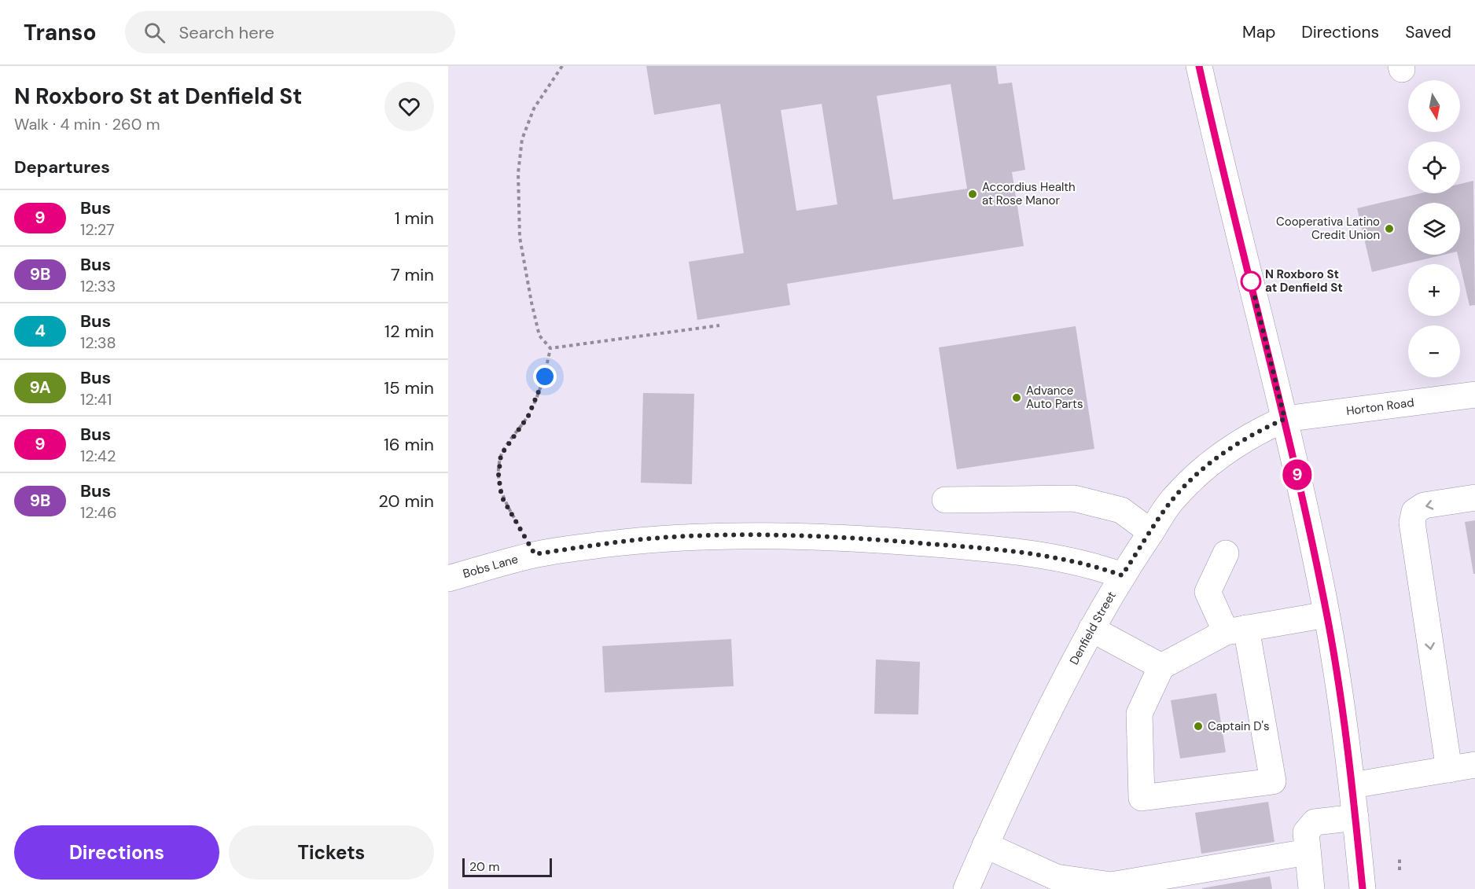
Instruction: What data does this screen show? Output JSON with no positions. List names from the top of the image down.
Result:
{
  "streets": {
    "street": ["Horton Road", "Bobs Lane", "Denfield Street"]
  },
  "crossings": [
    ["Horton Road", "Denfield Street"],
    ["Bobs Lane", "Denfield Street"]
  ],
  "places": [
    "Accordius Health at Rose Manor",
    "Cooperativa Latino Credit Union",
    "N Roxboro St at Denfield St",
    "Advance Auto Parts",
    "Captain D's"
  ],
  "lines": ["bus line 9"],
  "scale_bar": "20 m",
  "north": "bottom",
  "page": {
    "header": "Transo",
    "search": "Search here",
    "nav": ["Map", "Directions", "Saved"],
    "heading": [
      ["N Roxboro St at Denfield St", "Walk · 4 min · 260 m"],
      "Departures"
    ],
    "on_map": "9",
    "map_buttons": ["+", "−"],
    "list": [
      {
        "mark": "9",
        "name": "Bus",
        "note": "12:27",
        "value": "1 min"
      },
      {
        "mark": "9B",
        "name": "Bus",
        "note": "12:33",
        "value": "7 min"
      },
      {
        "mark": "4",
        "name": "Bus",
        "note": "12:38",
        "value": "12 min"
      },
      {
        "mark": "9A",
        "name": "Bus",
        "note": "12:41",
        "value": "15 min"
      },
      {
        "mark": "9",
        "name": "Bus",
        "note": "12:42",
        "value": "16 min"
      },
      {
        "mark": "9B",
        "name": "Bus",
        "note": "12:46",
        "value": "20 min"
      }
    ],
    "buttons": ["Directions", "Tickets"],
    "scale": "20 m"
  }
}
